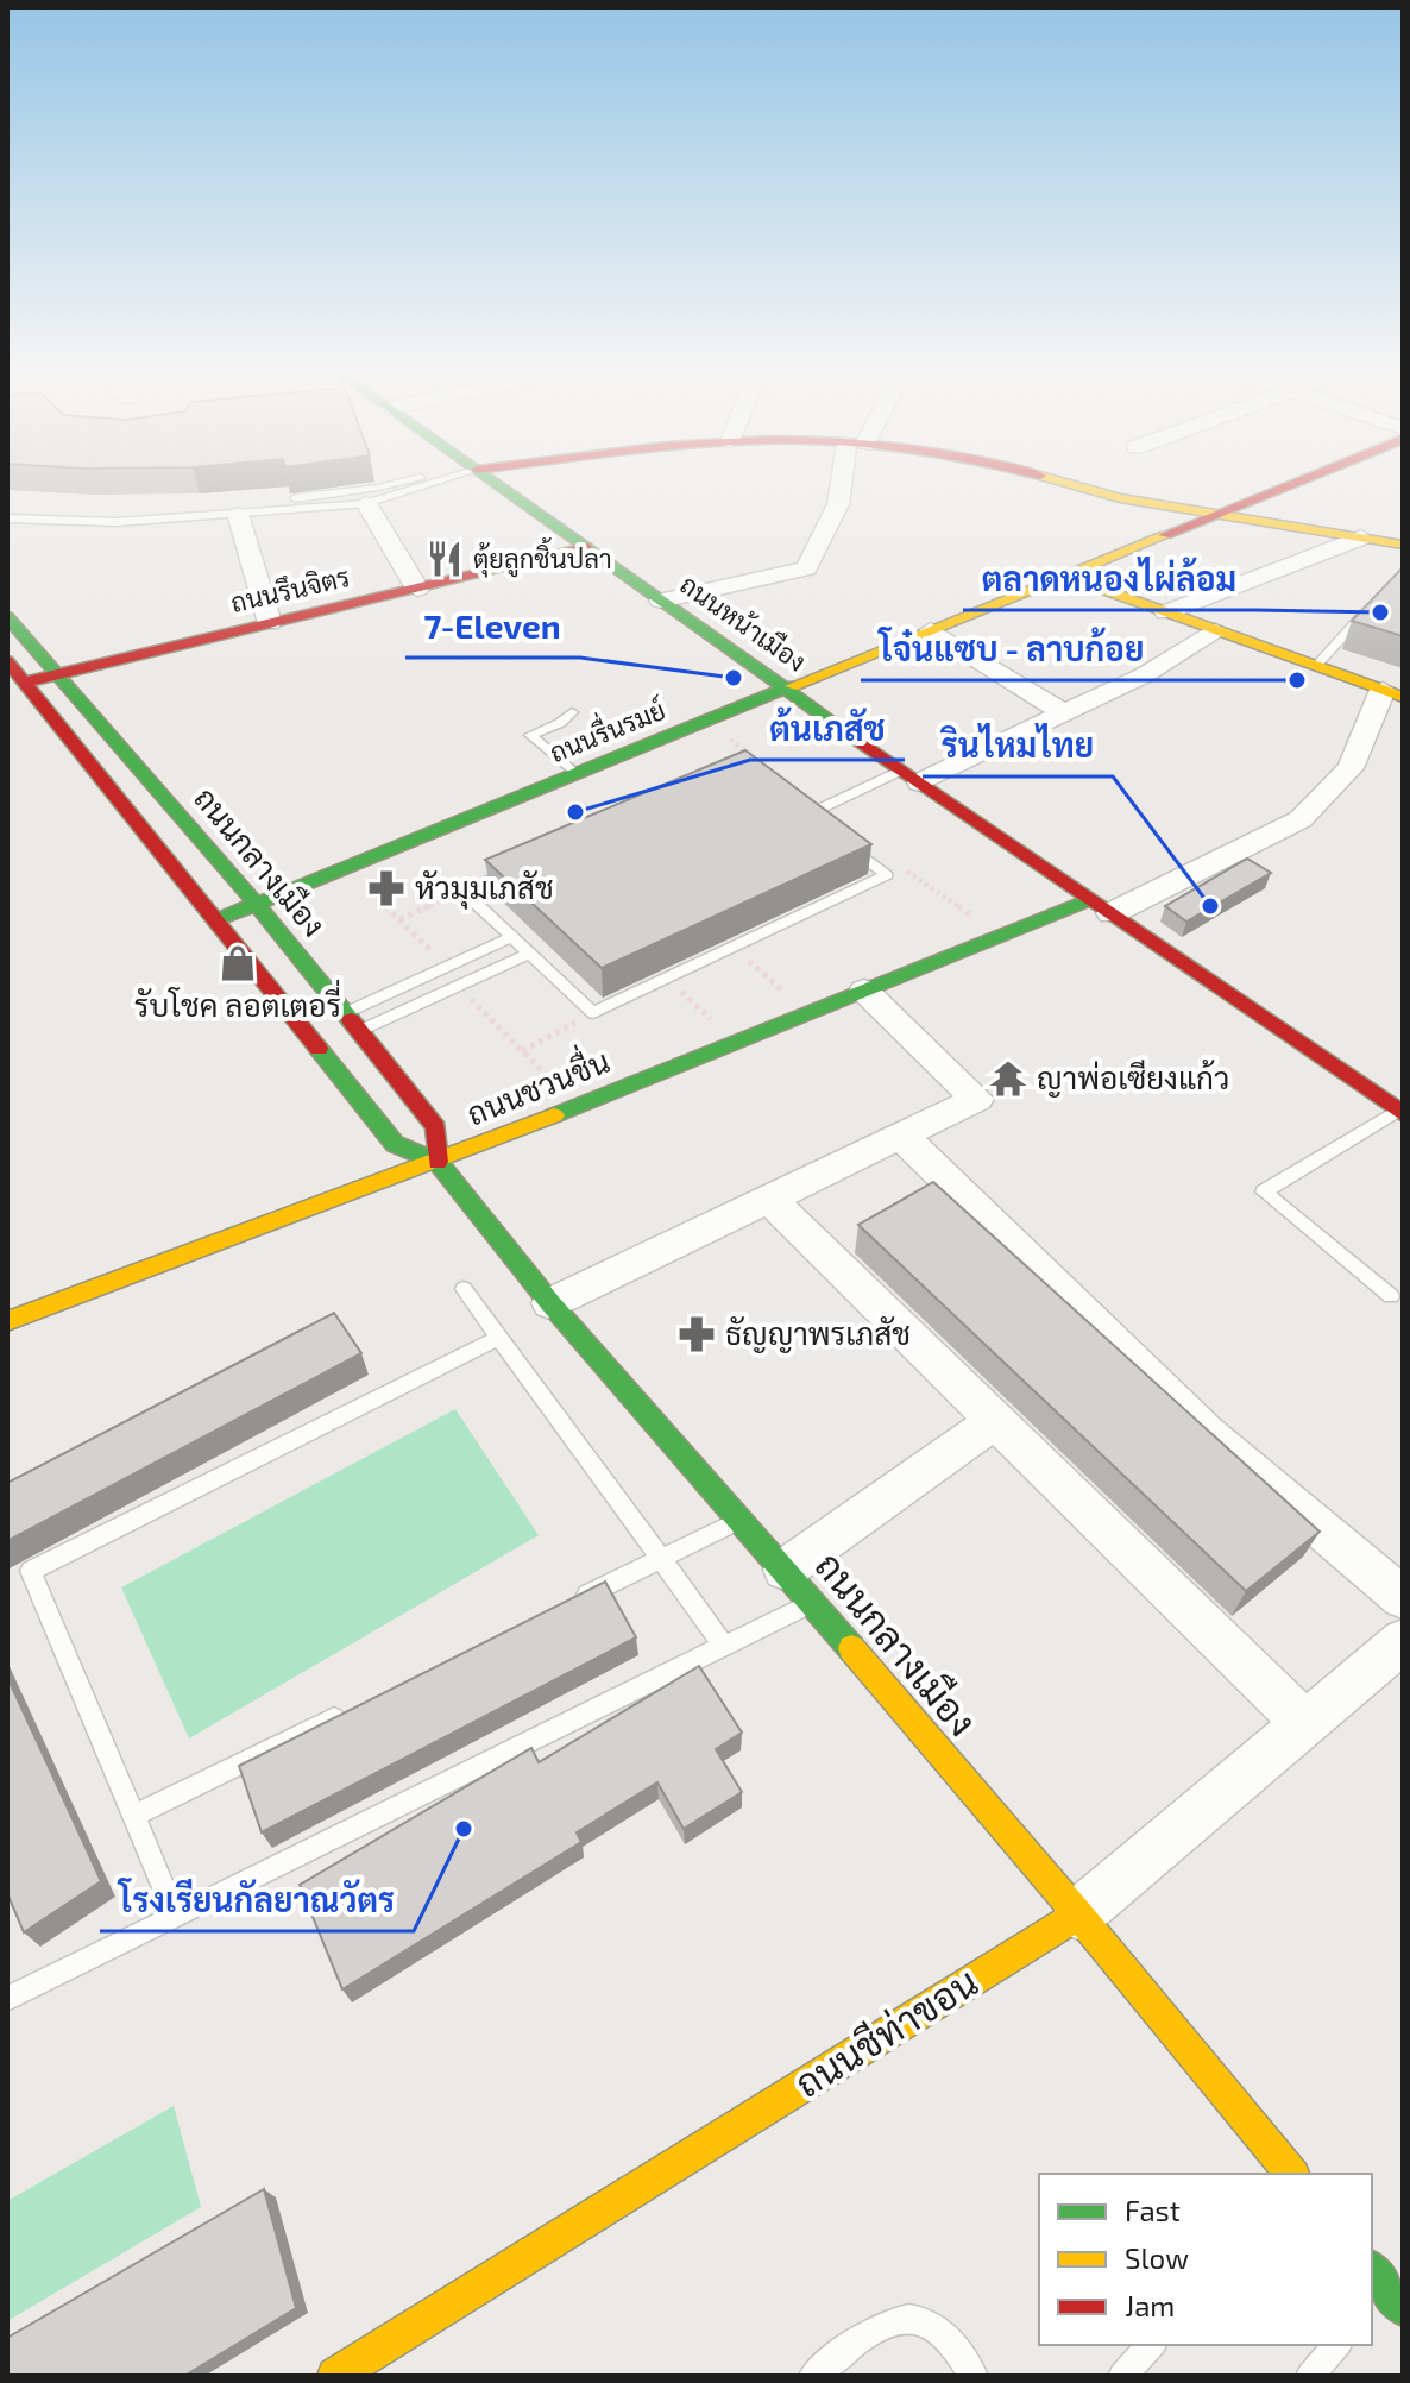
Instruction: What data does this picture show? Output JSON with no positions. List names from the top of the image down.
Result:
{
  "streets": {
    "street": [
      "ถนนรึนจิตร",
      "ถนนหน้าเมือง",
      "ถนนรื่นรมย์",
      "ถนนกลางเมือง",
      "ถนนชวนชื่น",
      "ถนนชีท่าขอน"
    ]
  },
  "crossings": [
    ["ถนนรึนจิตร", "ถนนหน้าเมือง"],
    ["ถนนรึนจิตร", "ถนนกลางเมือง"],
    ["ถนนหน้าเมือง", "ถนนรื่นรมย์"],
    ["ถนนหน้าเมือง", "ถนนชวนชื่น"],
    ["ถนนรื่นรมย์", "ถนนกลางเมือง"],
    ["ถนนกลางเมือง", "ถนนชวนชื่น"],
    ["ถนนกลางเมือง", "ถนนชีท่าขอน"]
  ],
  "places": {
    "restaurant": ["ตุ้ยลูกชิ้นปลา"],
    "other": [
      "ตลาดหนองไผ่ล้อม",
      "7-Eleven",
      "โจ๋นแซบ - ลาบก้อย",
      "ต้นเภสัช",
      "รินไหมไทย",
      "โรงเรียนกัลยาณวัตร"
    ],
    "pharmacy": ["หัวมุมเภสัช", "ธัญญาพรเภสัช"],
    "shop": ["รับโชค ลอตเตอรี่"],
    "temple": ["ญาพ่อเซียงแก้ว"]
  },
  "legend": ["Fast", "Slow", "Jam"]
}
